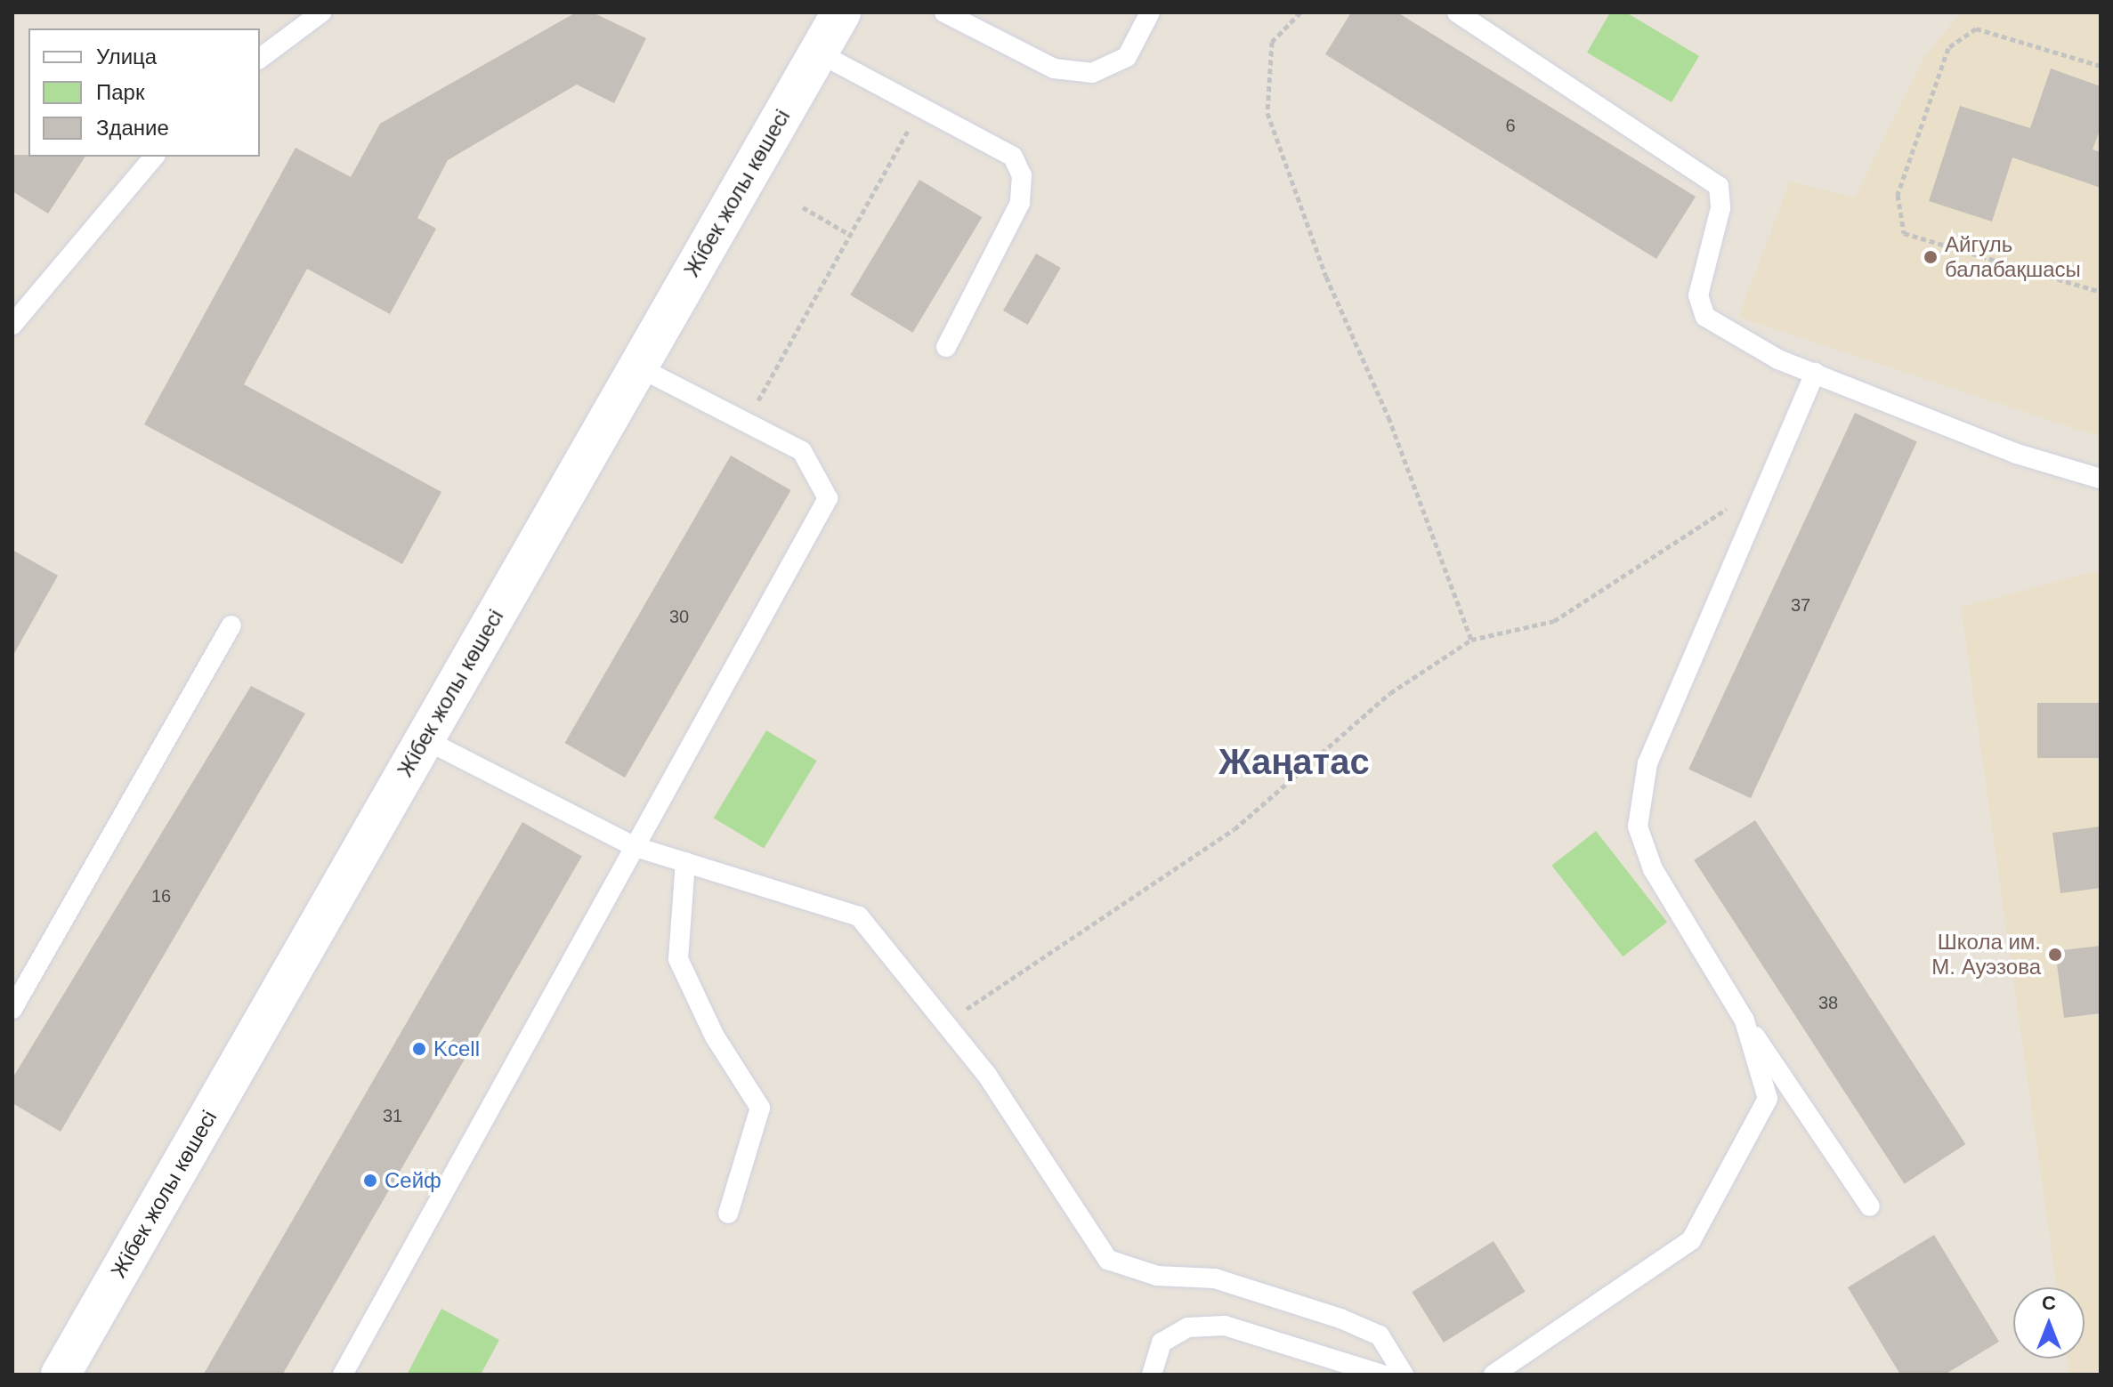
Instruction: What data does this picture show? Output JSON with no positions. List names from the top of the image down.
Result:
{
  "streets": {
    "main road": ["Жібек жолы көшесі"]
  },
  "districts": ["Жаңатас"],
  "places": [
    "Айгуль балабақшасы",
    "Школа им. М. Ауэзова",
    "Kcell",
    "Сейф"
  ],
  "house_numbers": [
    "6",
    "37",
    "30",
    "16",
    "38",
    "31"
  ],
  "legend": ["Улица", "Парк", "Здание"],
  "north": "top"
}
